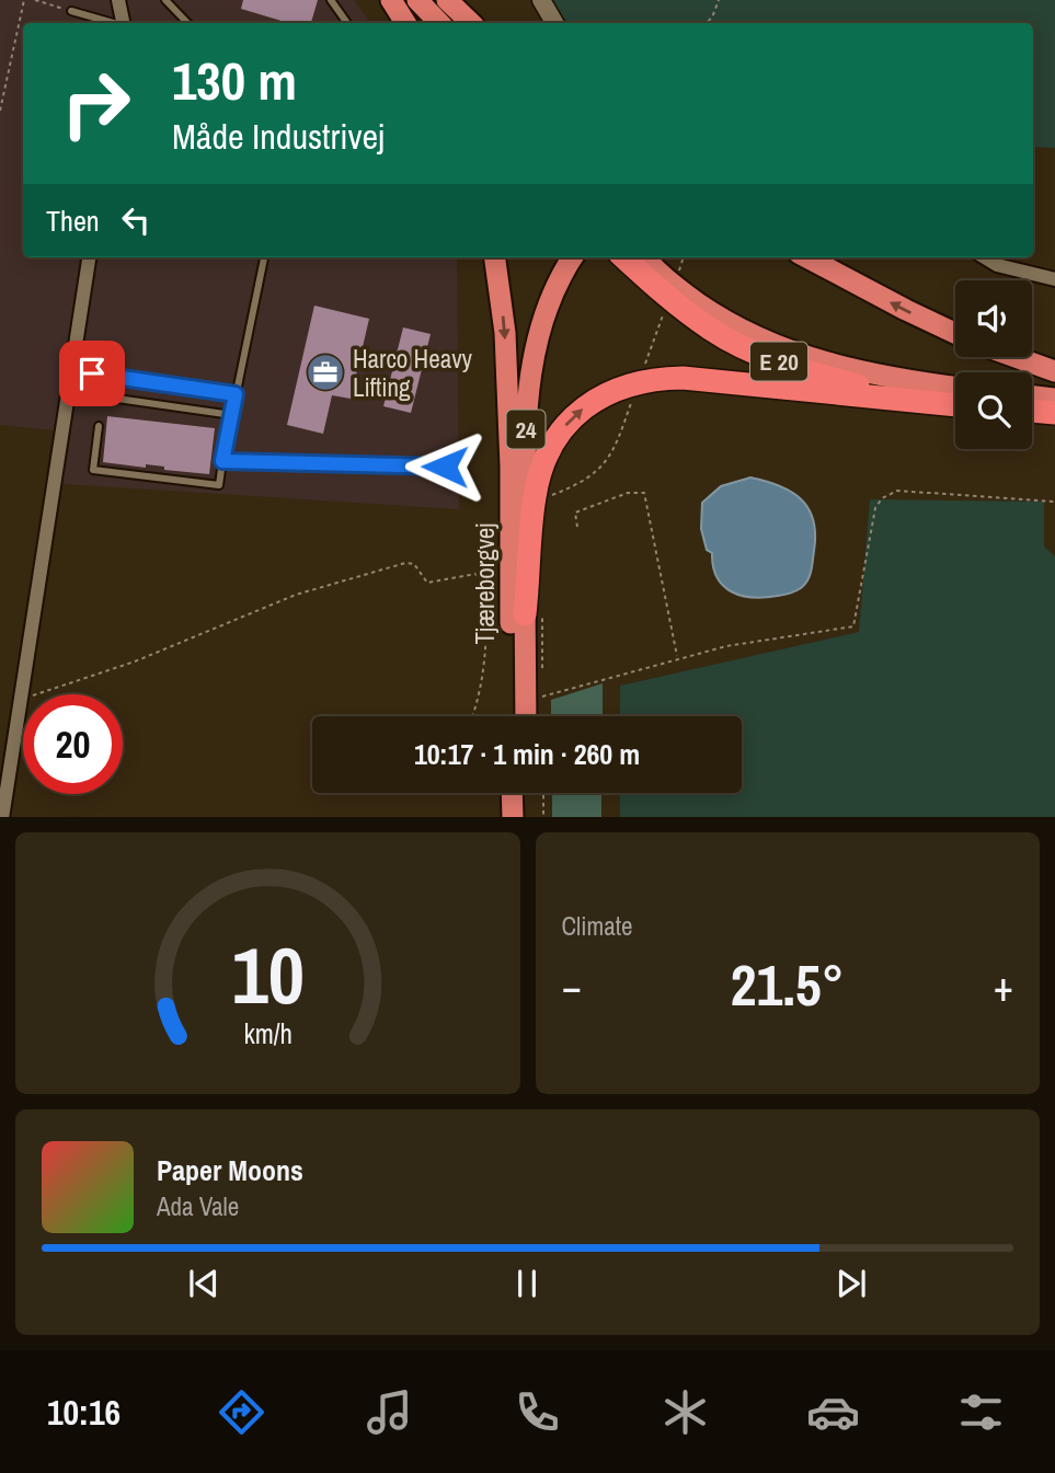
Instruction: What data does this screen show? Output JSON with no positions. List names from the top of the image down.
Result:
{
  "streets": {
    "highway": ["E 20", "24", "Tjæreborgvej"]
  },
  "crossings": [
    ["24", "Tjæreborgvej"]
  ],
  "places": {
    "office": ["Harco Heavy Lifting"]
  },
  "page": {
    "turn": ["130 m", "Måde Industrivej"],
    "then": "Then",
    "limit": "20",
    "trip": "10:17 · 1 min · 260 m",
    "tile": "Climate",
    "heat": ["−", "21.5°", "+"],
    "song": ["Paper Moons", "Ada Vale"],
    "tabs": "10:16",
    "gauge": ["10", "km/h"]
  }
}
